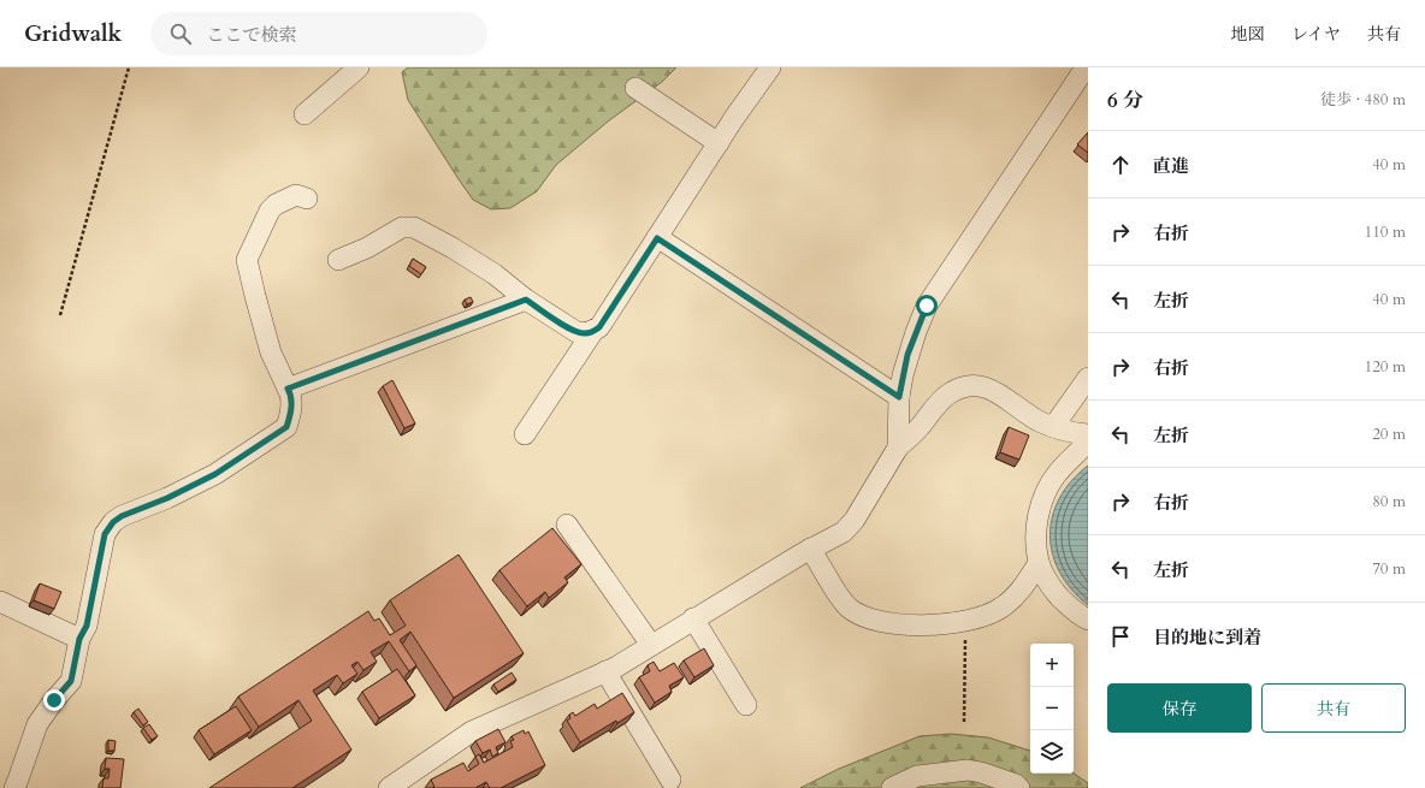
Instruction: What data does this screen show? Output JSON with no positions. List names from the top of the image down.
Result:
{
  "page": {
    "header": "Gridwalk",
    "search": "ここで検索",
    "nav": ["地図", "レイヤ", "共有"],
    "heading": ["6 分", "徒歩 · 480 m"],
    "list": [
      ["直進", "40 m"],
      ["右折", "110 m"],
      ["左折", "40 m"],
      ["右折", "120 m"],
      ["左折", "20 m"],
      ["右折", "80 m"],
      ["左折", "70 m"],
      "目的地に到着"
    ],
    "map_buttons": ["+", "−"],
    "buttons": ["保存", "共有"]
  }
}
